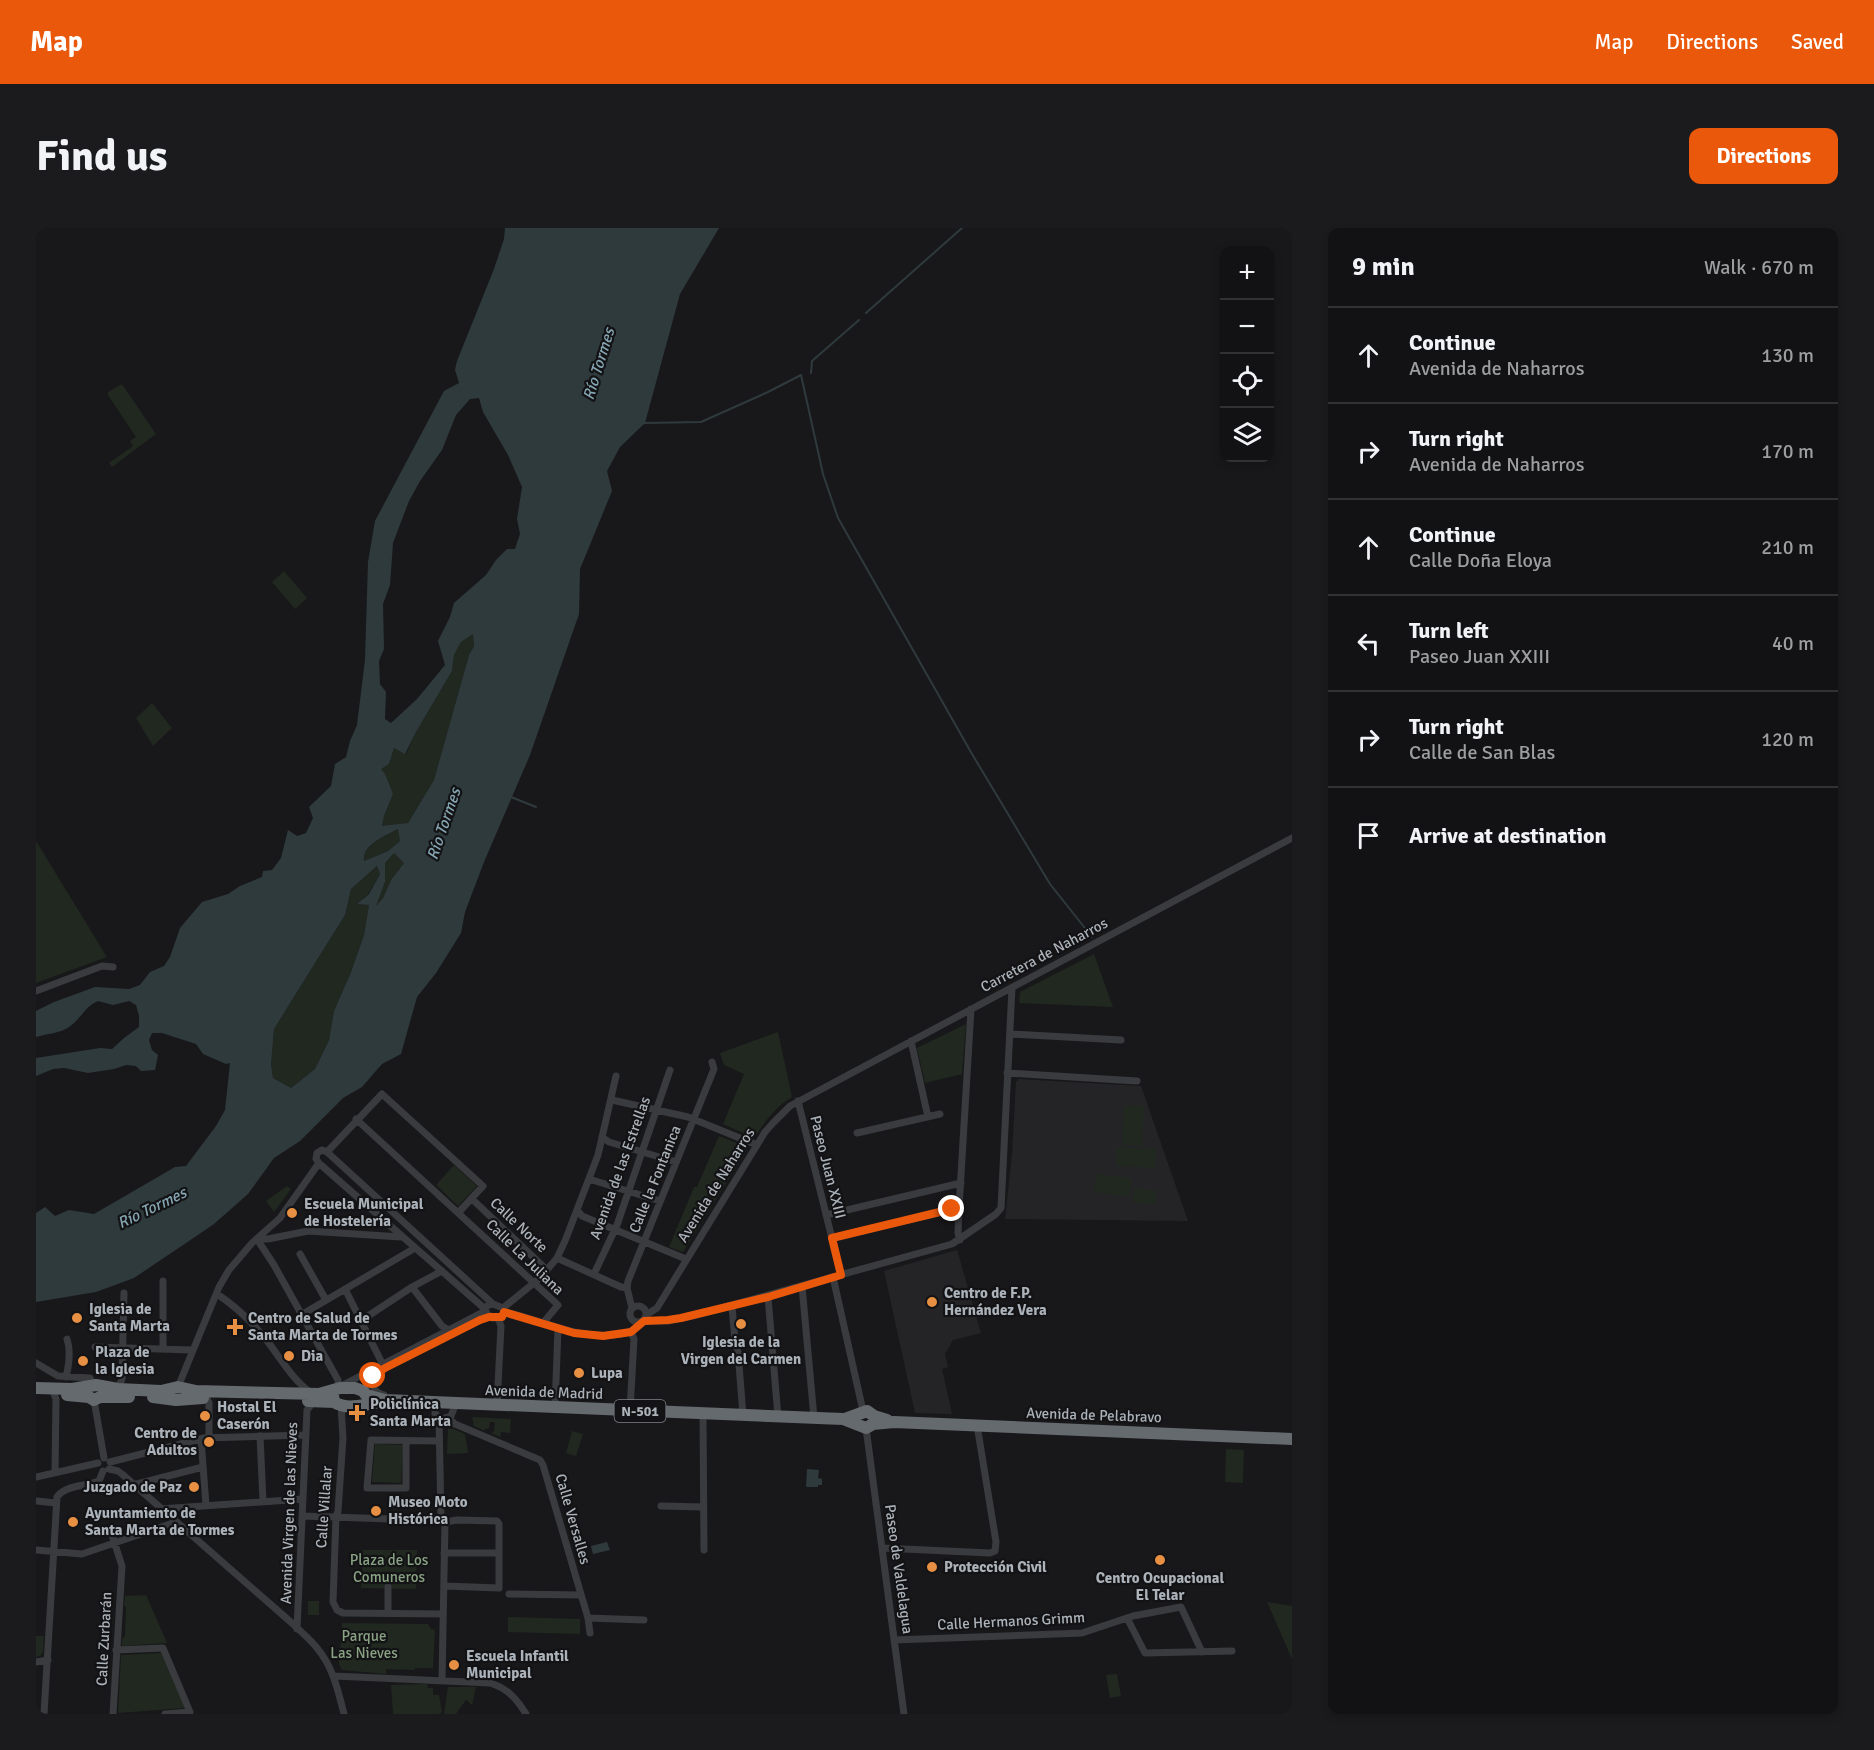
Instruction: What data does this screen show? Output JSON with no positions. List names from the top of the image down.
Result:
{
  "streets": {
    "highway": ["Avenida de Madrid", "N-501", "Avenida de Pelabravo"],
    "street": [
      "Carretera de Naharros",
      "Paseo Juan XXIII",
      "Avenida de las Estrellas",
      "Calle la Fontanica",
      "Avenida de Naharros",
      "Calle Norte",
      "Calle La Juliana",
      "Calle Villalar",
      "Avenida Virgen de las Nieves",
      "Calle Versalles",
      "Paseo de Valdelagua",
      "Calle Hermanos Grimm",
      "Calle Zurbarán"
    ]
  },
  "crossings": [
    ["Carretera de Naharros", "Avenida de Naharros"],
    ["Paseo Juan XXIII", "Avenida de Naharros"],
    ["Avenida de Madrid", "N-501"],
    ["Avenida de Madrid", "Avenida de Pelabravo"],
    ["Avenida de Madrid", "Paseo de Valdelagua"],
    ["N-501", "Calle Villalar"],
    ["N-501", "Avenida Virgen de las Nieves"],
    ["Avenida de Pelabravo", "Paseo de Valdelagua"],
    ["Paseo de Valdelagua", "Calle Hermanos Grimm"]
  ],
  "water": ["Río Tormes"],
  "parks": ["Plaza de Los Comuneros", "Parque Las Nieves"],
  "places": {
    "other": [
      "Escuela Municipal de Hostelería",
      "Centro de F.P. Hernández Vera",
      "Iglesia de Santa Marta",
      "Iglesia de la Virgen del Carmen",
      "Dia",
      "Plaza de la Iglesia",
      "Lupa",
      "Hostal El Caserón",
      "Centro de Adultos",
      "Juzgado de Paz",
      "Museo Moto Histórica",
      "Ayuntamiento de Santa Marta de Tormes",
      "Centro Ocupacional El Telar",
      "Protección Civil",
      "Escuela Infantil Municipal"
    ],
    "health": ["Centro de Salud de Santa Marta de Tormes", "Policlínica Santa Marta"]
  },
  "page": {
    "header": "Map",
    "nav": ["Map", "Directions", "Saved"],
    "buttons": "Directions",
    "title": "Find us",
    "heading": ["9 min", "Walk · 670 m"],
    "map_buttons": ["+", "−"],
    "list": [
      ["Continue", "Avenida de Naharros", "130 m"],
      ["Turn right", "Avenida de Naharros", "170 m"],
      ["Continue", "Calle Doña Eloya", "210 m"],
      ["Turn left", "Paseo Juan XXIII", "40 m"],
      ["Turn right", "Calle de San Blas", "120 m"],
      "Arrive at destination"
    ]
  }
}
